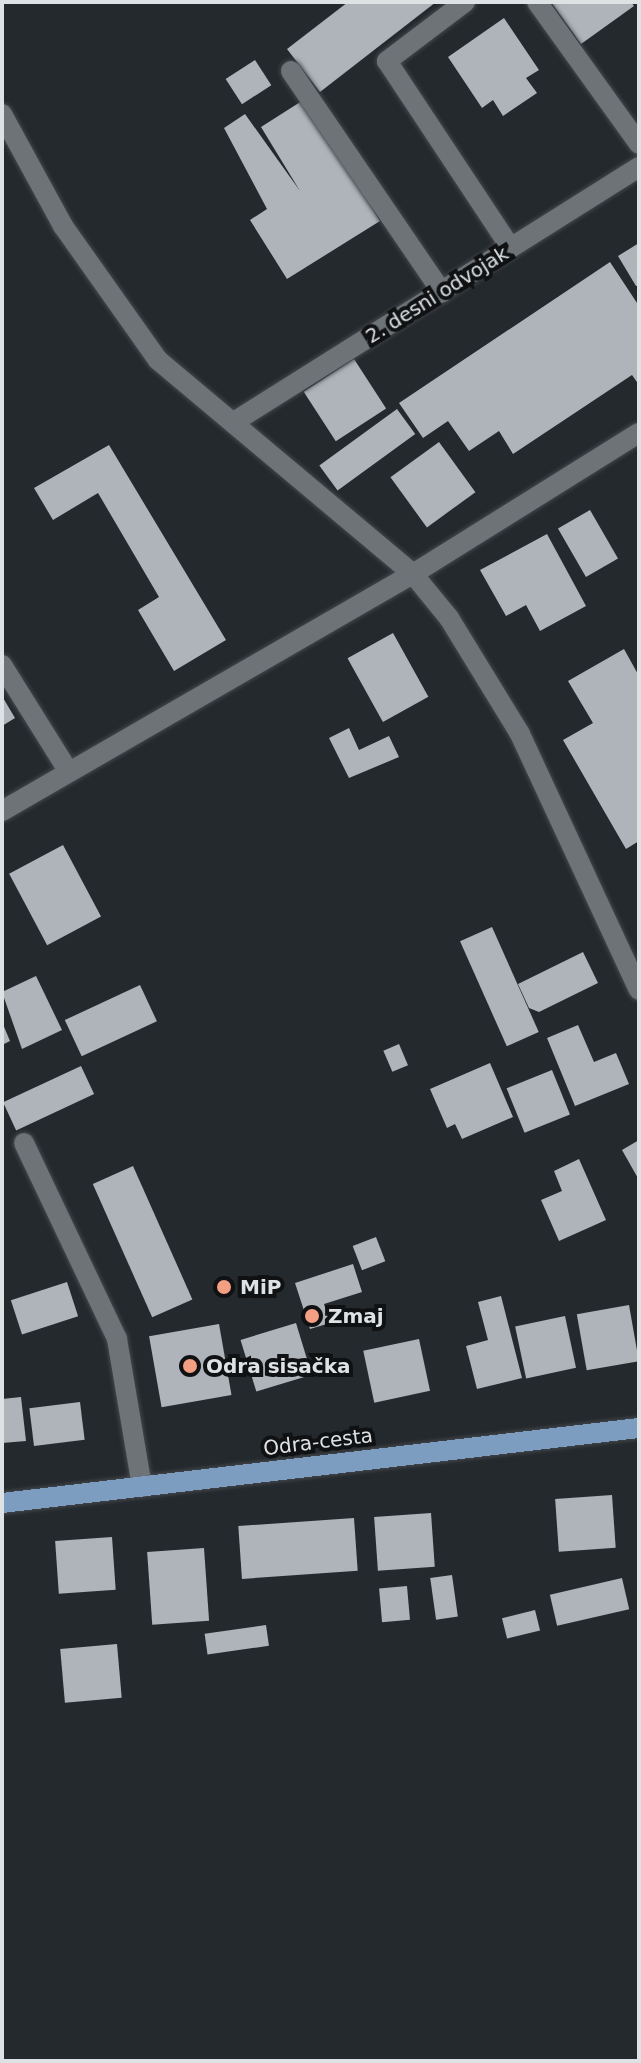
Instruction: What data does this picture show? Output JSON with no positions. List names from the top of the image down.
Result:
{
  "streets": {
    "main road": ["Odra-cesta"],
    "street": ["2. desni odvojak"]
  },
  "places": ["MiP", "Zmaj", "Odra sisačka"]
}
